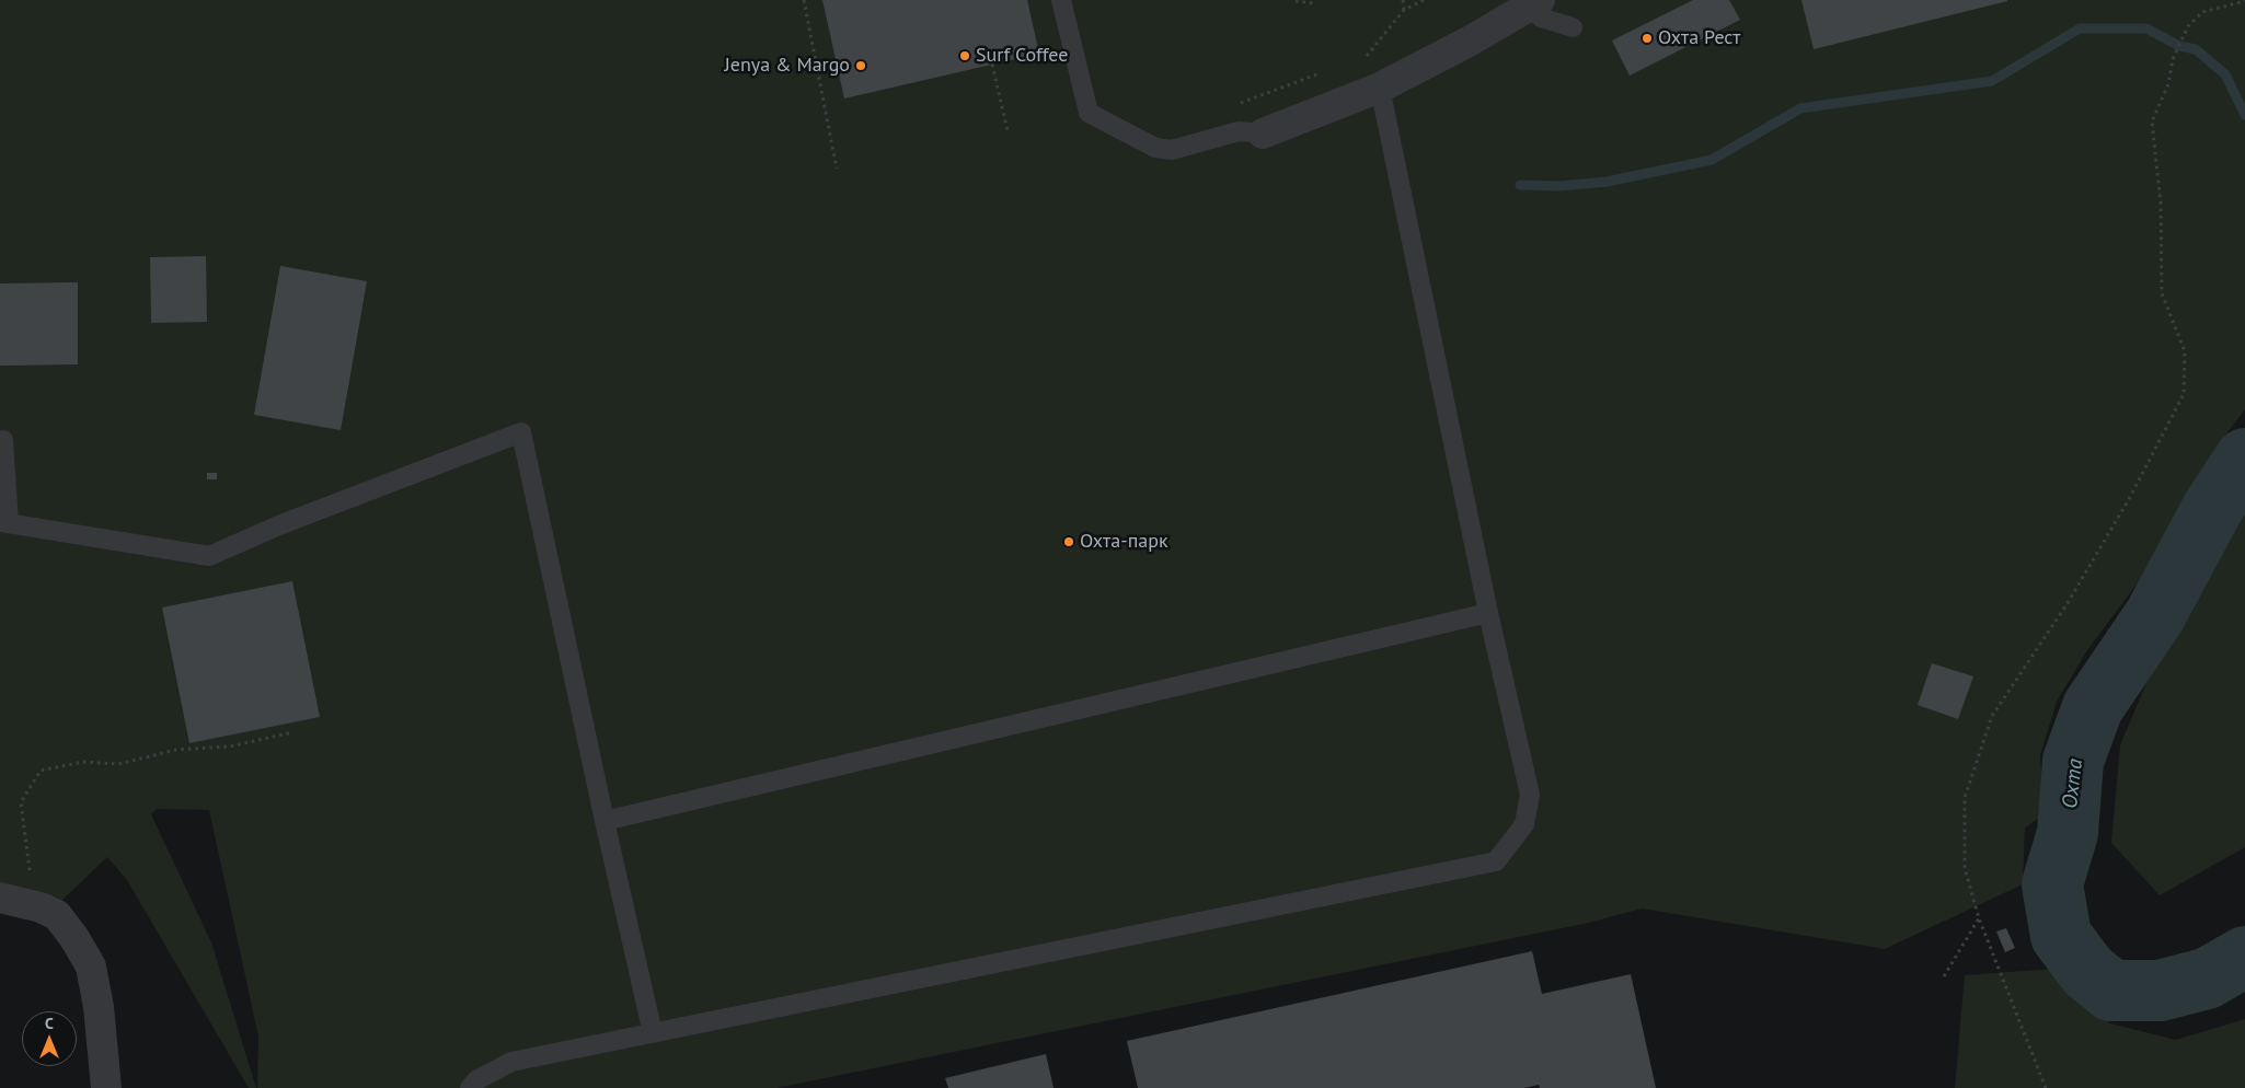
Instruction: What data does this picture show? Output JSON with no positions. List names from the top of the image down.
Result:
{
  "water": ["Охта"],
  "places": [
    "Охта Рест",
    "Surf Coffee",
    "Jenya & Margo",
    "Охта-парк"
  ],
  "north": "top"
}
